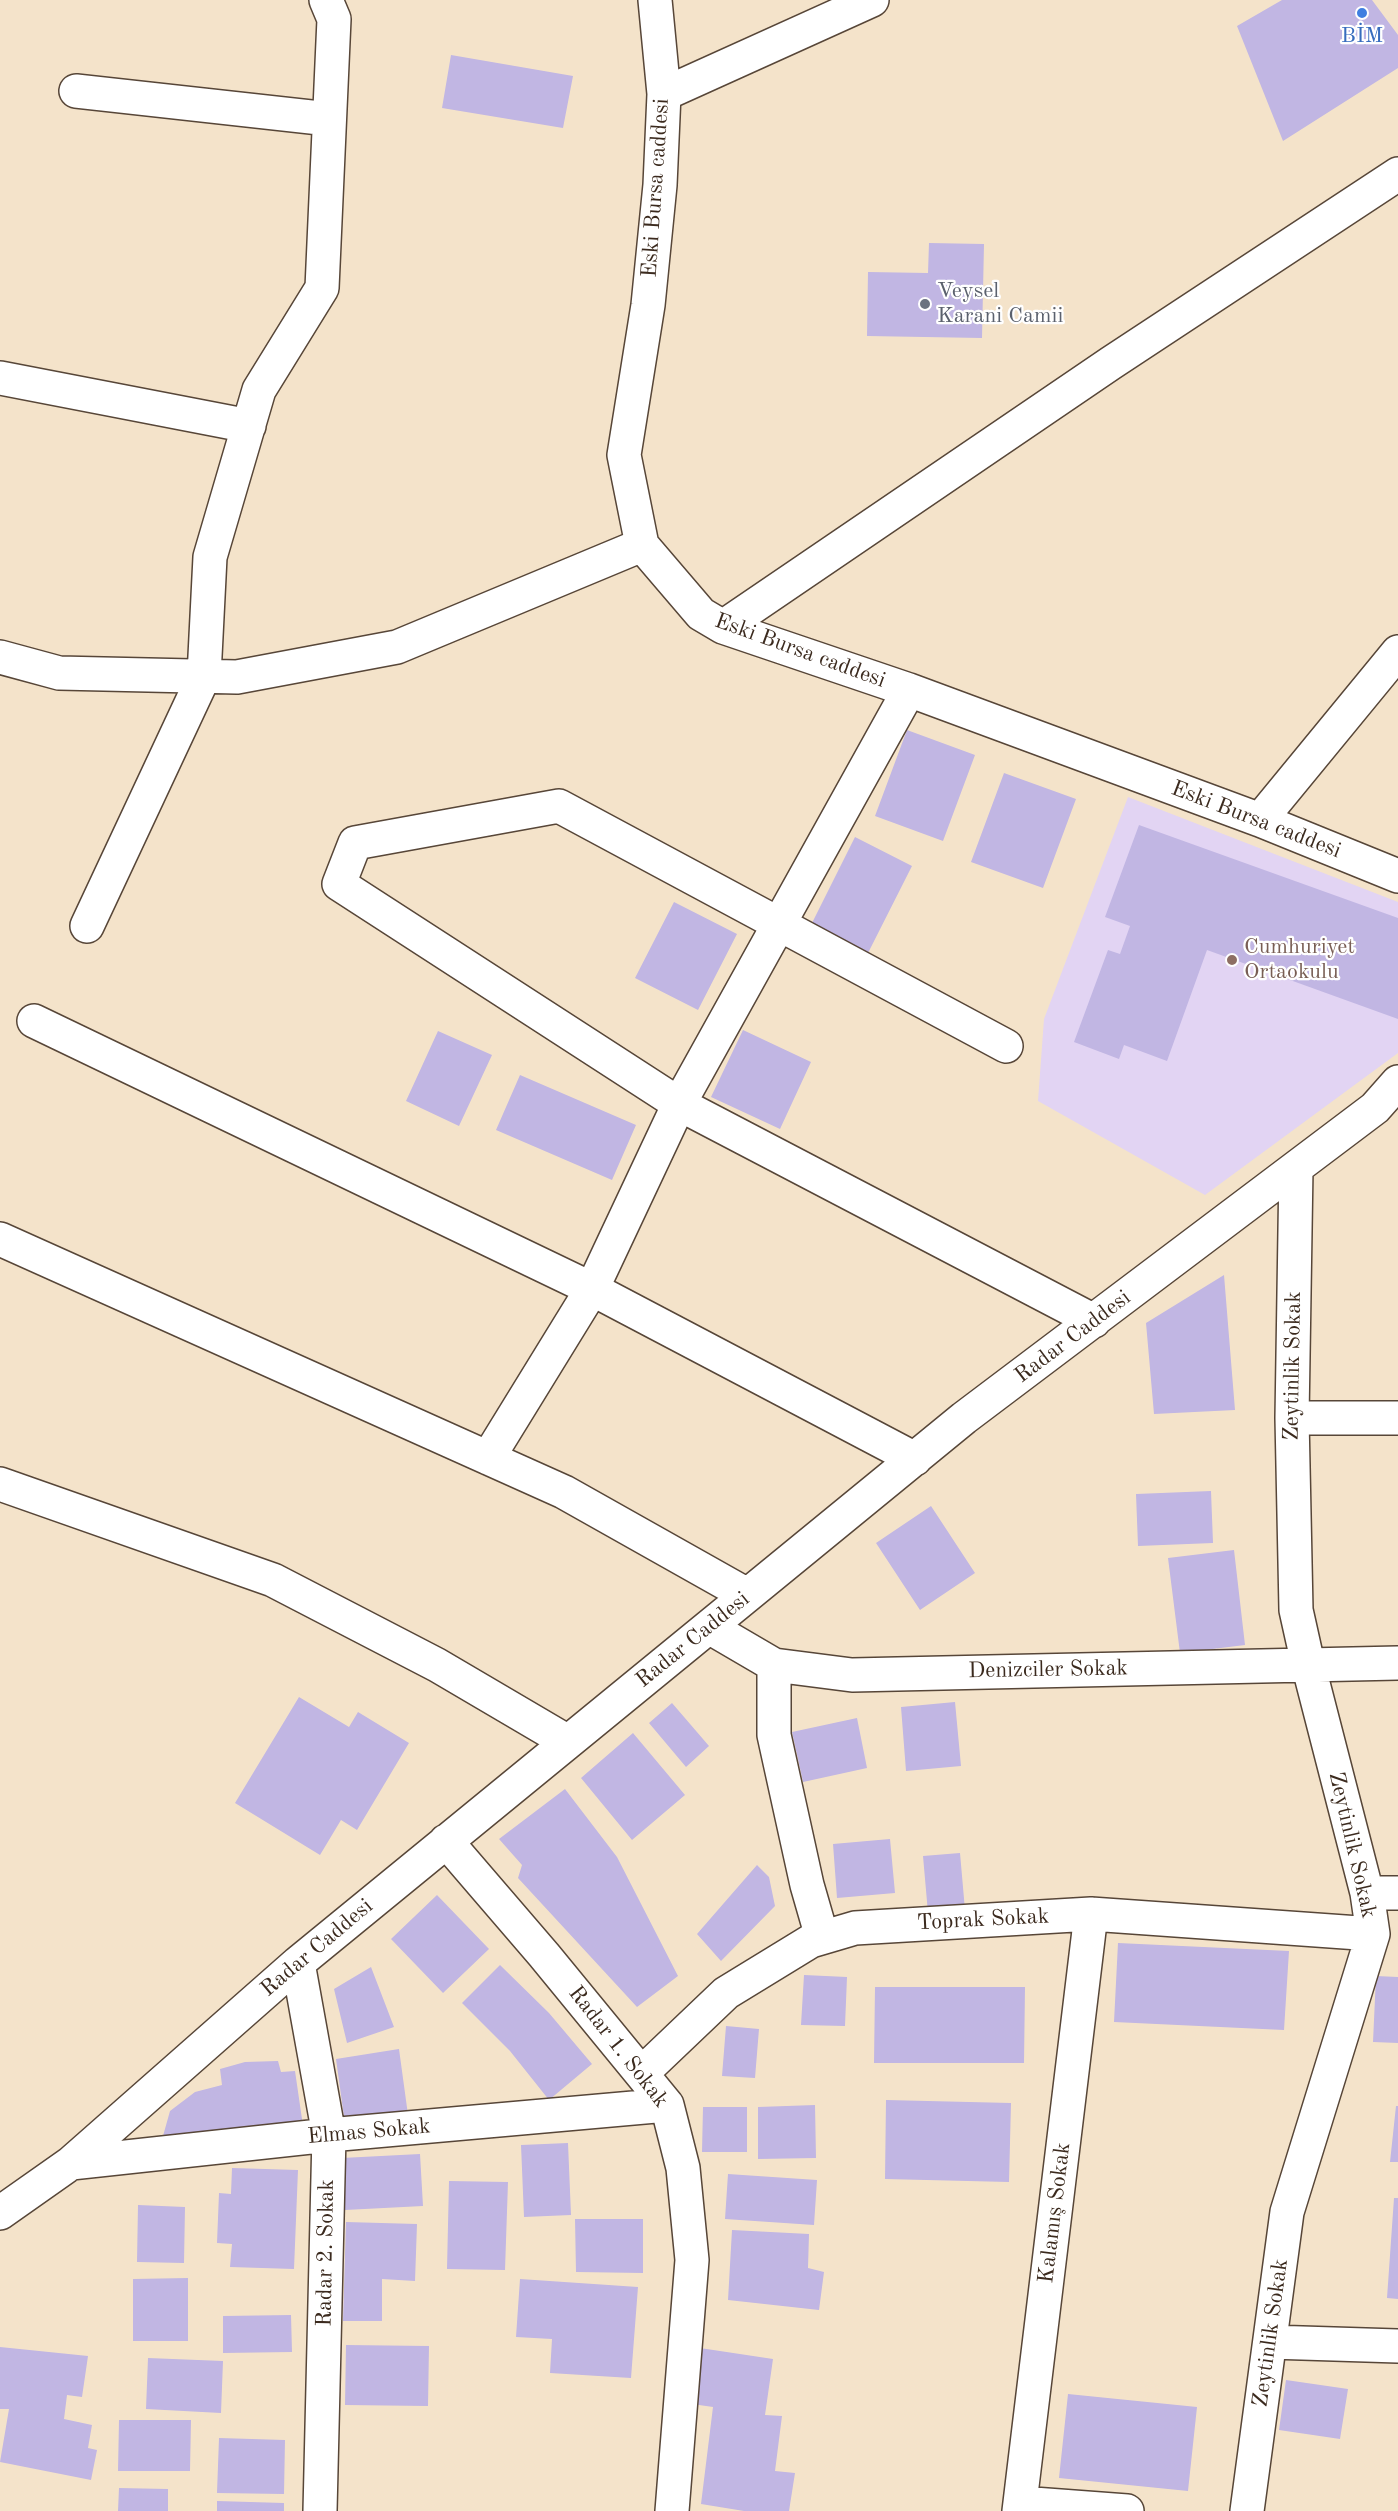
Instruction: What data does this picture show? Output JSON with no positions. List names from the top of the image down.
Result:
{
  "streets": {
    "street": [
      "Eski Bursa caddesi",
      "Radar Caddesi",
      "Zeytinlik Sokak",
      "Denizciler Sokak",
      "Toprak Sokak",
      "Radar 1. Sokak",
      "Elmas Sokak",
      "Kalamış Sokak",
      "Radar 2. Sokak"
    ]
  },
  "crossings": [
    ["Radar Caddesi", "Zeytinlik Sokak"],
    ["Radar Caddesi", "Denizciler Sokak"],
    ["Radar Caddesi", "Radar 1. Sokak"],
    ["Radar Caddesi", "Elmas Sokak"],
    ["Radar Caddesi", "Radar 2. Sokak"],
    ["Zeytinlik Sokak", "Denizciler Sokak"],
    ["Zeytinlik Sokak", "Toprak Sokak"],
    ["Toprak Sokak", "Radar 1. Sokak"],
    ["Toprak Sokak", "Kalamış Sokak"],
    ["Radar 1. Sokak", "Elmas Sokak"],
    ["Elmas Sokak", "Radar 2. Sokak"]
  ],
  "places": ["BİM", "Veysel Karani Camii", "Cumhuriyet Ortaokulu"]
}
